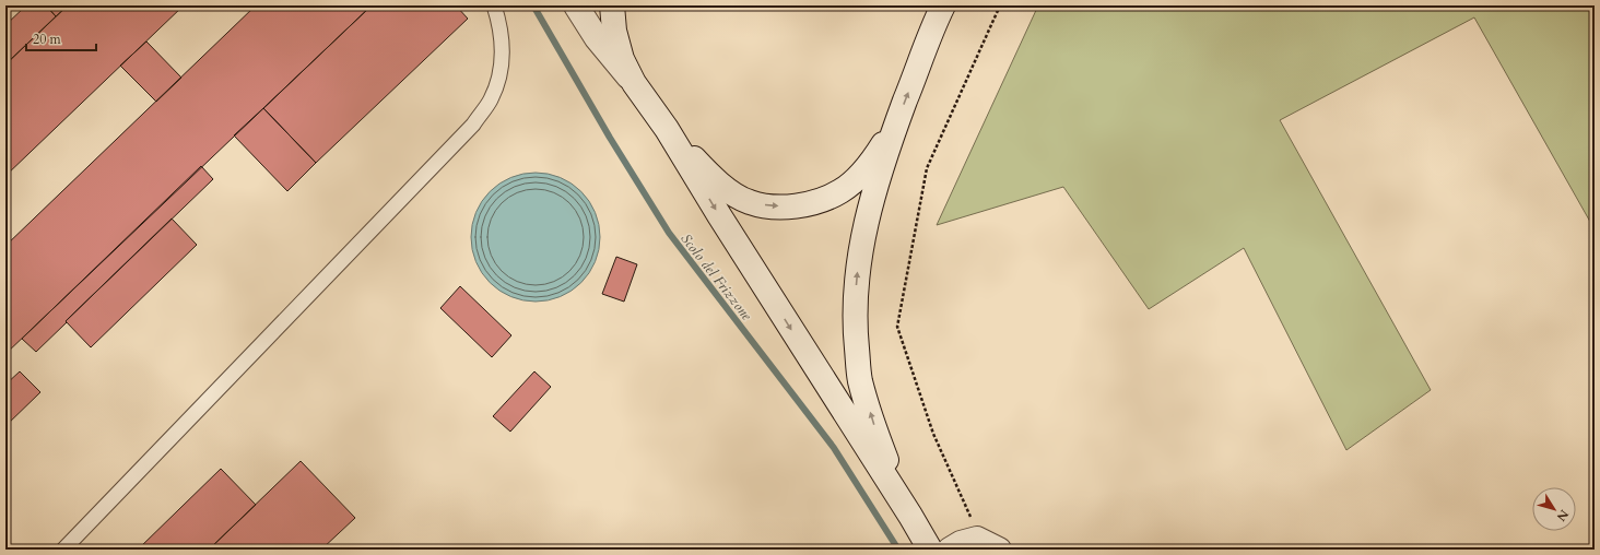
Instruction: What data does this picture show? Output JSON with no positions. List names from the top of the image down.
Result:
{
  "water": ["Scolo del Frizzone"],
  "scale_bar": "20 m",
  "north": "bottom right"
}
